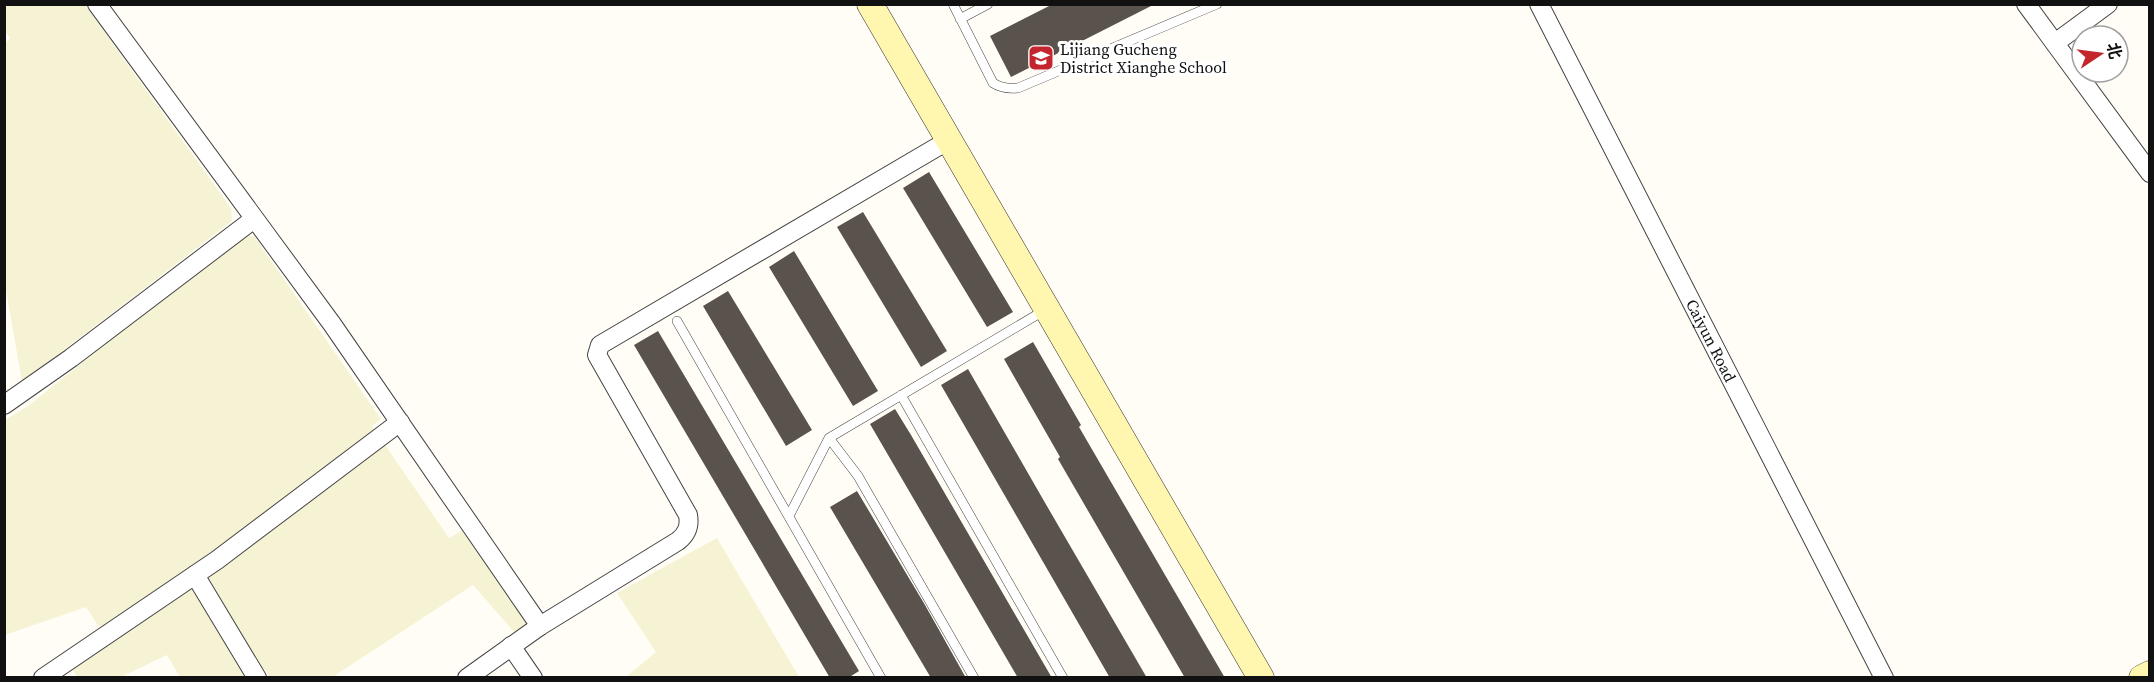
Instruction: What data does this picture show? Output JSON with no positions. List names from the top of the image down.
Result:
{
  "streets": {
    "street": ["Caiyun Road"]
  },
  "places": {
    "school or university": ["Lijiang Gucheng District Xianghe School"]
  },
  "north": "right"
}
